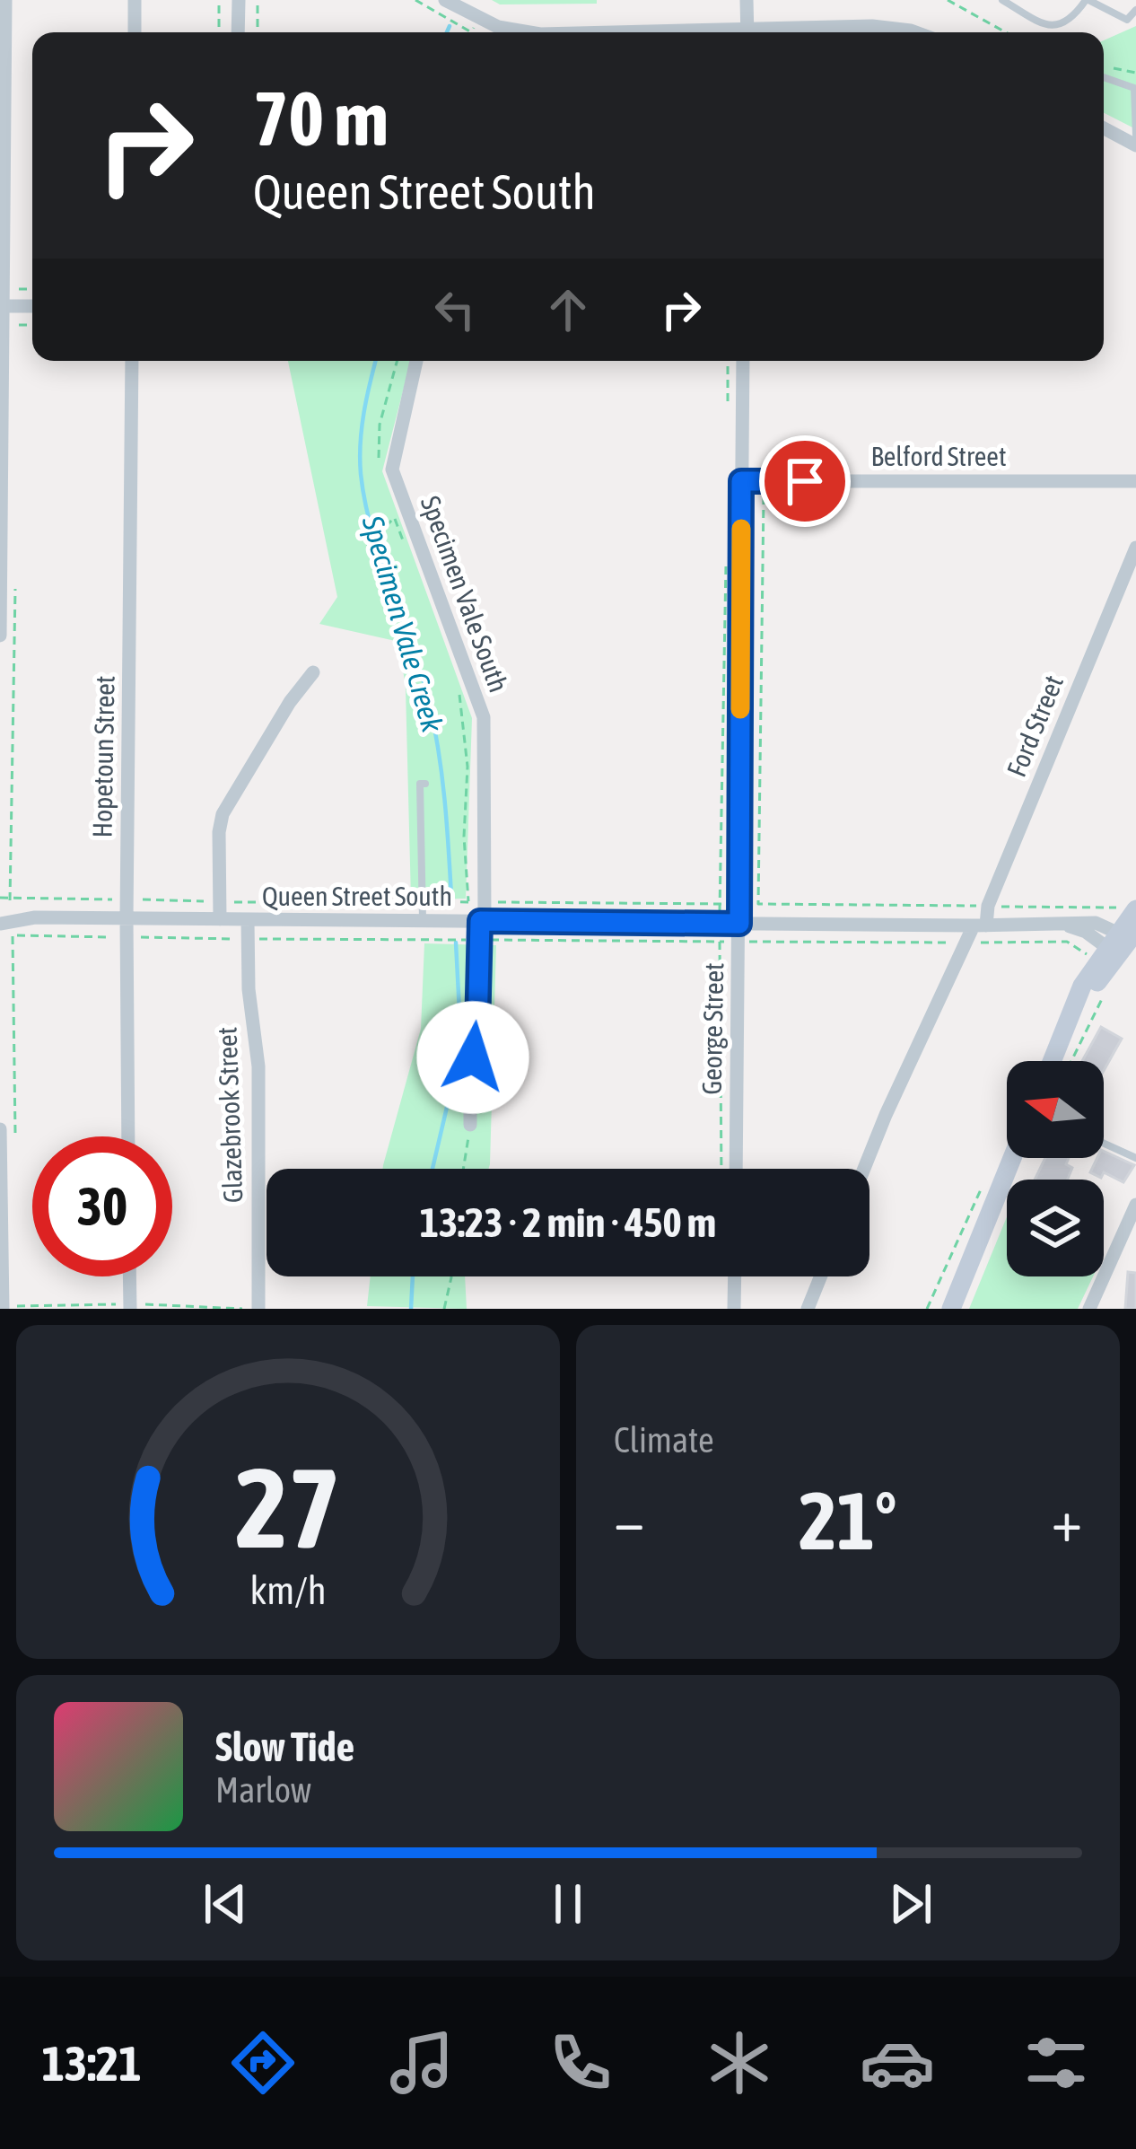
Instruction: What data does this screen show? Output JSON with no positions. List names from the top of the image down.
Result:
{
  "streets": {
    "street": [
      "Belford Street",
      "Specimen Vale South",
      "Ford Street",
      "Hopetoun Street",
      "Queen Street South",
      "George Street",
      "Glazebrook Street"
    ]
  },
  "crossings": [
    ["Belford Street", "George Street"],
    ["Specimen Vale South", "Queen Street South"],
    ["Ford Street", "Queen Street South"],
    ["Hopetoun Street", "Queen Street South"],
    ["Queen Street South", "George Street"],
    ["Queen Street South", "Glazebrook Street"]
  ],
  "water": ["Specimen Vale Creek"],
  "north": "left",
  "page": {
    "turn": ["70 m", "Queen Street South"],
    "limit": "30",
    "trip": "13:23 · 2 min · 450 m",
    "tile": "Climate",
    "heat": ["−", "21°", "+"],
    "song": ["Slow Tide", "Marlow"],
    "tabs": "13:21",
    "gauge": ["27", "km/h"]
  }
}
